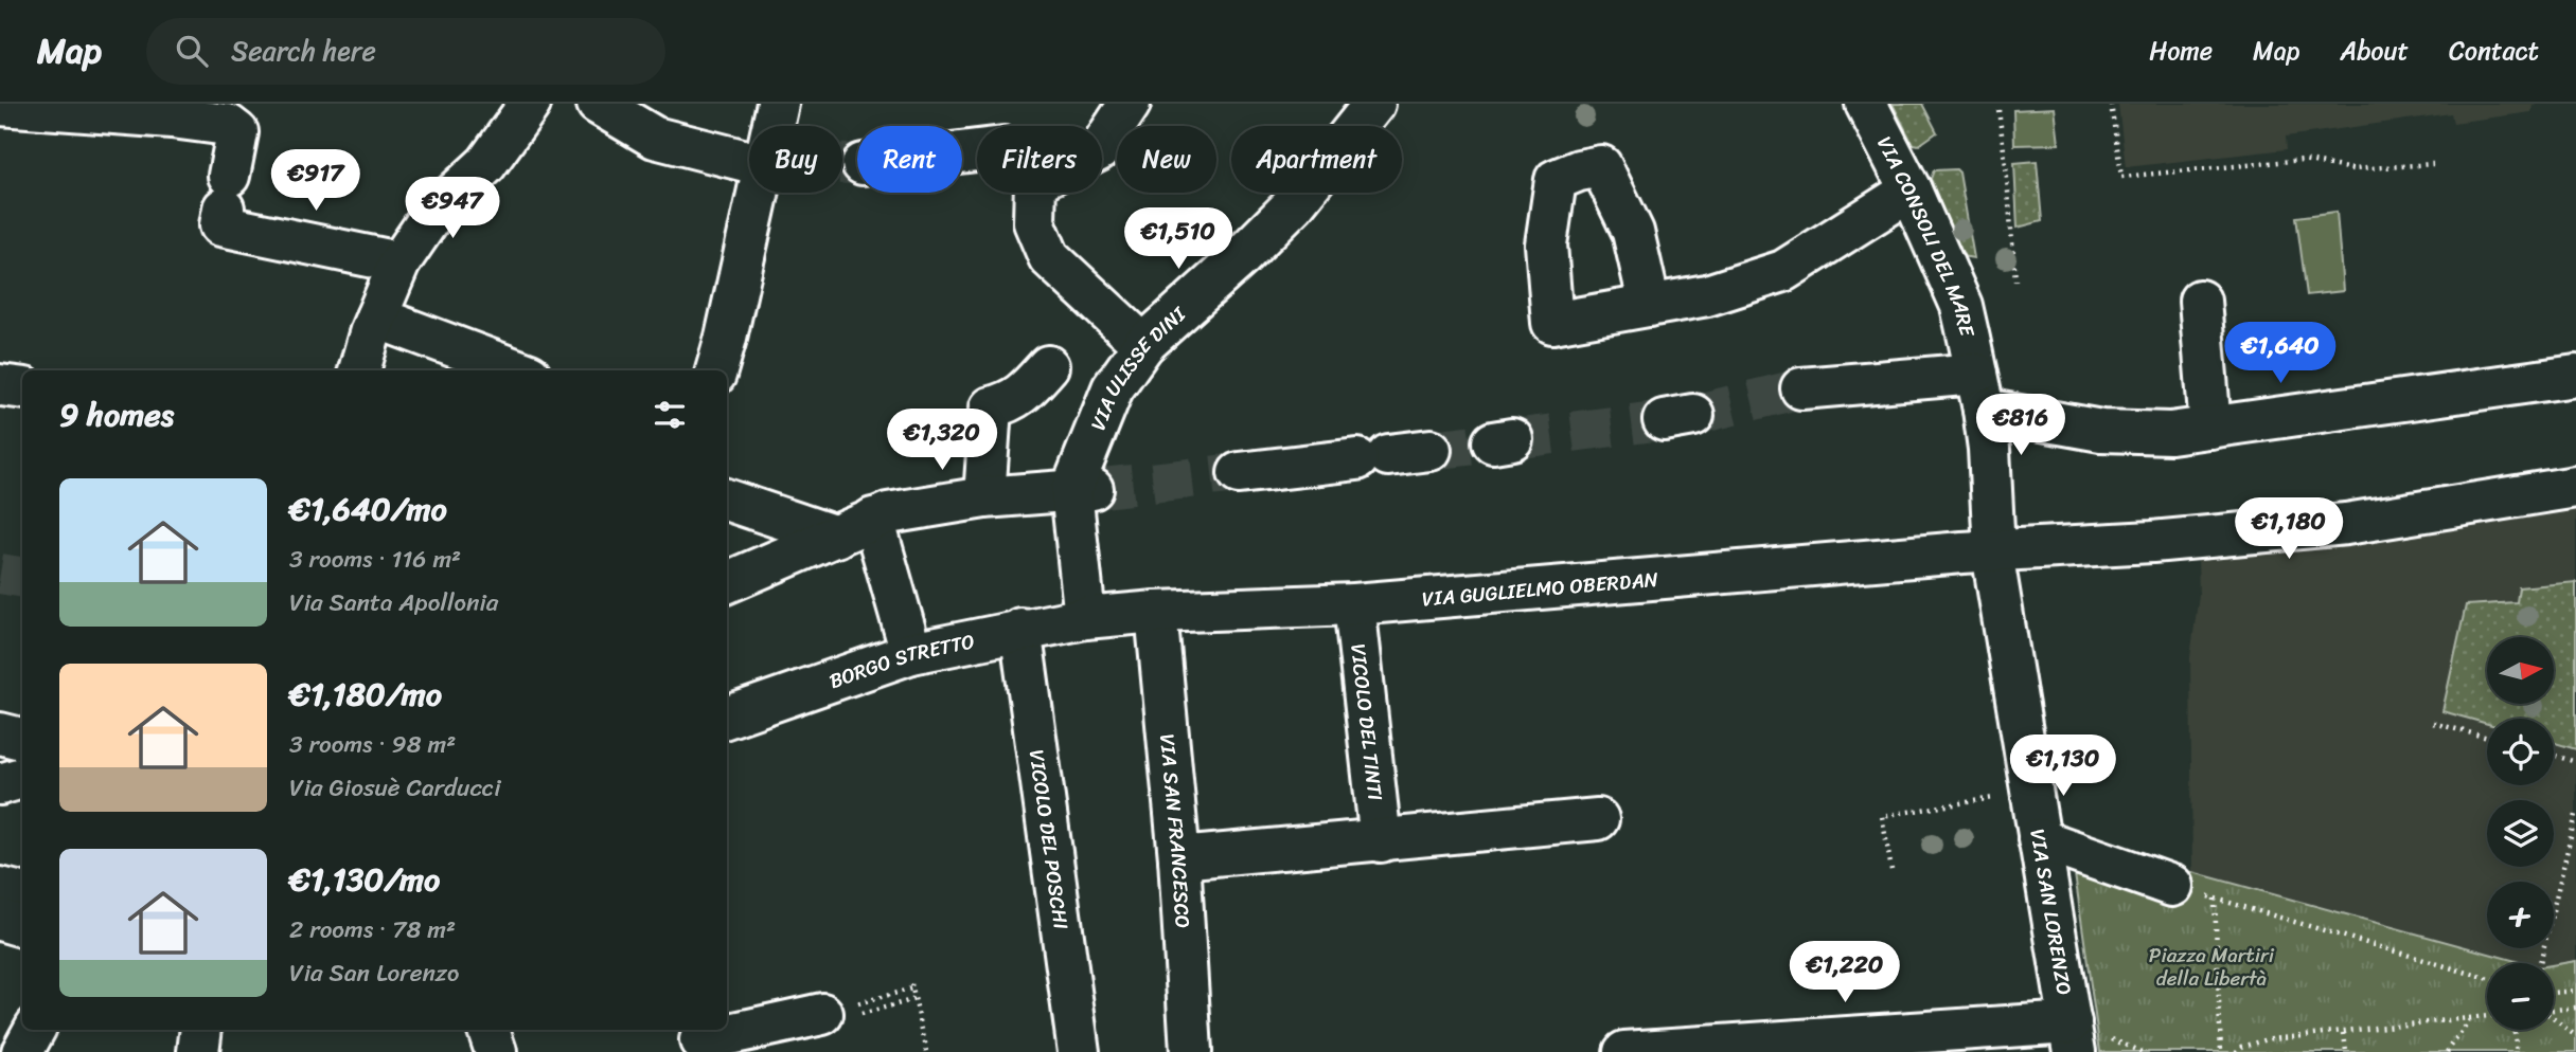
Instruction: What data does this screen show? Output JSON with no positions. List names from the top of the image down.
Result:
{
  "streets": {
    "street": [
      "VIA CONSOLI DEL MARE",
      "VIA ULISSE DINI",
      "VIA GUGLIELMO OBERDAN",
      "BORGO STRETTO",
      "VICOLO DEL TINTI",
      "VIA SAN FRANCESCO",
      "VICOLO DEL POSCHI",
      "VIA SAN LORENZO"
    ]
  },
  "crossings": [
    ["VIA CONSOLI DEL MARE", "VIA GUGLIELMO OBERDAN"],
    ["VIA CONSOLI DEL MARE", "VIA SAN LORENZO"],
    ["VIA ULISSE DINI", "VIA GUGLIELMO OBERDAN"],
    ["VIA ULISSE DINI", "BORGO STRETTO"],
    ["VIA GUGLIELMO OBERDAN", "BORGO STRETTO"],
    ["VIA GUGLIELMO OBERDAN", "VICOLO DEL TINTI"],
    ["VIA GUGLIELMO OBERDAN", "VIA SAN FRANCESCO"],
    ["VIA GUGLIELMO OBERDAN", "VIA SAN LORENZO"],
    ["BORGO STRETTO", "VICOLO DEL POSCHI"]
  ],
  "parks": ["Piazza Martiri della Libertà"],
  "north": "right",
  "page": {
    "header": "Map",
    "search": "Search here",
    "nav": [
      "Home",
      "Map",
      "About",
      "Contact"
    ],
    "chip": [
      "Buy",
      "Rent",
      "Filters",
      "New",
      "Apartment"
    ],
    "price": [
      "€917",
      "€947",
      "€1,510",
      "€1,640",
      "€816",
      "€1,320",
      "€1,180",
      "€1,130",
      "€1,220"
    ],
    "heading": "9 homes",
    "list": [
      {
        "name": "€1,640/mo",
        "note": "3 rooms · 116 m² · Via Santa Apollonia"
      },
      {
        "name": "€1,180/mo",
        "note": "3 rooms · 98 m² · Via Giosuè Carducci"
      },
      {
        "name": "€1,130/mo",
        "note": "2 rooms · 78 m² · Via San Lorenzo"
      }
    ],
    "map_buttons": ["+", "−"]
  }
}
